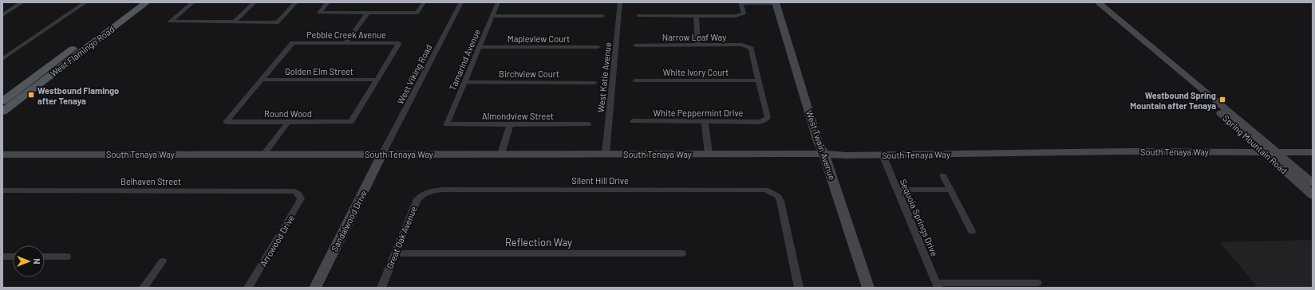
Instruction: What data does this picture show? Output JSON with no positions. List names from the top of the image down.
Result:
{
  "streets": {
    "main road": ["West Flamingo Road"],
    "street": [
      "Pebble Creek Avenue",
      "Narrow Leaf Way",
      "Mapleview Court",
      "Tamarind Avenue",
      "Golden Elm Street",
      "White Ivory Court",
      "Birchview Court",
      "West Viking Road",
      "West Katie Avenue",
      "White Peppermint Drive",
      "Round Wood",
      "Almondview Street",
      "Spring Mountain Road",
      "West Twain Avenue",
      "South Tenaya Way",
      "Silent Hill Drive",
      "Belhaven Street",
      "Sequoia Springs Drive",
      "Sandalwood Drive",
      "Great Oak Avenue",
      "Arrowood Drive",
      "Reflection Way"
    ]
  },
  "crossings": [
    ["Pebble Creek Avenue", "Golden Elm Street"],
    ["Pebble Creek Avenue", "Round Wood"],
    ["Narrow Leaf Way", "White Ivory Court"],
    ["Narrow Leaf Way", "White Peppermint Drive"],
    ["Mapleview Court", "Tamarind Avenue"],
    ["Tamarind Avenue", "Birchview Court"],
    ["Tamarind Avenue", "Almondview Street"],
    ["Golden Elm Street", "Round Wood"],
    ["White Ivory Court", "White Peppermint Drive"],
    ["West Viking Road", "South Tenaya Way"],
    ["West Viking Road", "Sandalwood Drive"],
    ["West Katie Avenue", "South Tenaya Way"],
    ["Spring Mountain Road", "South Tenaya Way"],
    ["West Twain Avenue", "South Tenaya Way"],
    ["South Tenaya Way", "Sequoia Springs Drive"],
    ["South Tenaya Way", "Sandalwood Drive"],
    ["Silent Hill Drive", "Great Oak Avenue"],
    ["Belhaven Street", "Arrowood Drive"],
    ["Great Oak Avenue", "Reflection Way"]
  ],
  "places": {
    "transit": ["Westbound Flamingo after Tenaya", "Westbound Spring Mountain after Tenaya"]
  },
  "north": "right"
}
